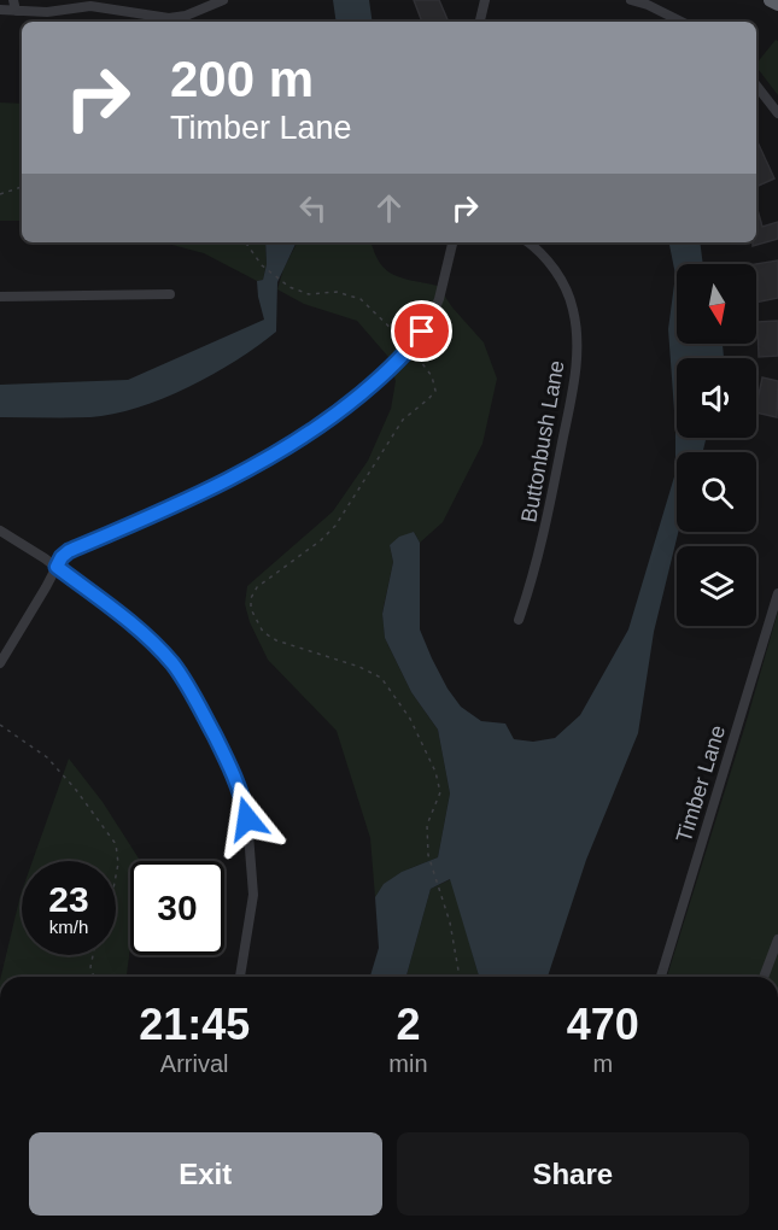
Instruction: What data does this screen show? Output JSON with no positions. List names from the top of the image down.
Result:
{
  "streets": {
    "street": ["Buttonbush Lane", "Timber Lane"]
  },
  "north": "bottom",
  "page": {
    "turn": ["200 m", "Timber Lane"],
    "speed": "23 km/h",
    "limit": "30",
    "eta": [
      "21:45",
      "Arrival",
      "2",
      "min",
      "470",
      "m"
    ],
    "buttons": ["Exit", "Share"]
  }
}
